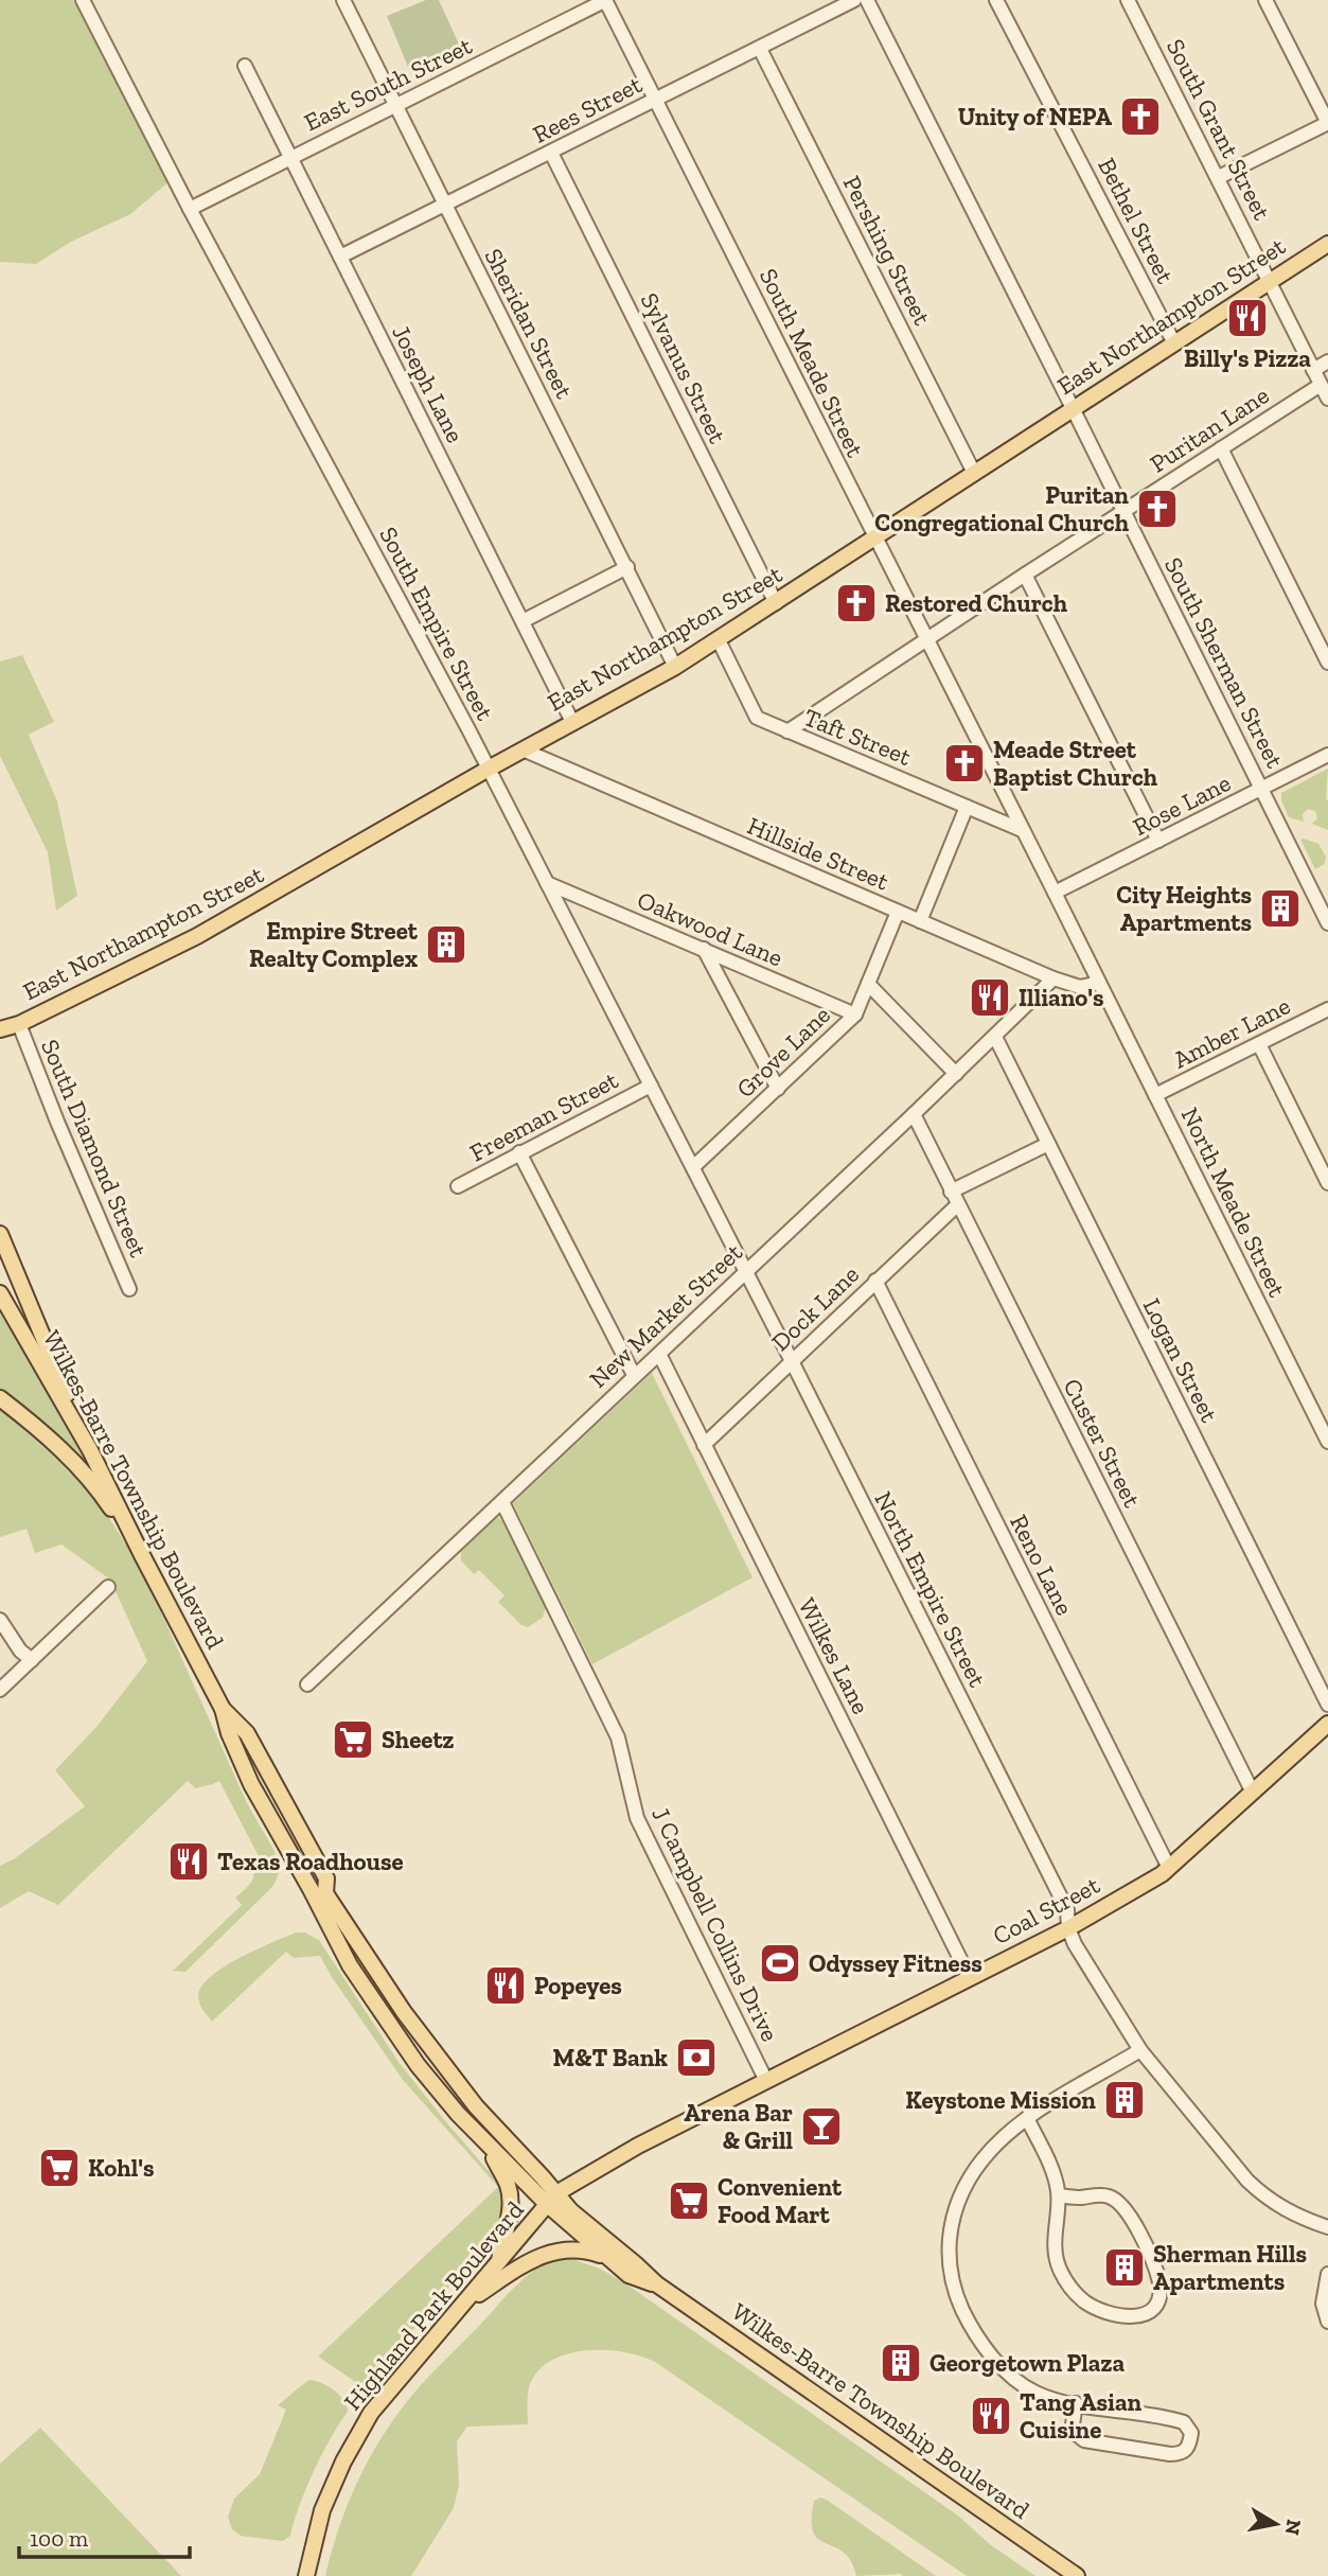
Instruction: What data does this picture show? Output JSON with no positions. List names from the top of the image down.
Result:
{
  "streets": {
    "main road": [
      "East Northampton Street",
      "Wilkes-Barre Township Boulevard",
      "Coal Street",
      "Highland Park Boulevard"
    ],
    "street": [
      "East South Street",
      "Rees Street",
      "South Grant Street",
      "Bethel Street",
      "Pershing Street",
      "Sheridan Street",
      "South Meade Street",
      "Sylvanus Street",
      "Joseph Lane",
      "Puritan Lane",
      "South Empire Street",
      "South Sherman Street",
      "Taft Street",
      "Rose Lane",
      "Hillside Street",
      "Oakwood Lane",
      "Amber Lane",
      "Grove Lane",
      "Freeman Street",
      "South Diamond Street",
      "North Meade Street",
      "Dock Lane",
      "New Market Street",
      "Logan Street",
      "Custer Street",
      "Reno Lane",
      "North Empire Street",
      "Wilkes Lane",
      "J Campbell Collins Drive"
    ]
  },
  "crossings": [
    ["East South Street", "Sheridan Street"],
    ["East South Street", "South Meade Street"],
    ["East South Street", "Joseph Lane"],
    ["East South Street", "South Empire Street"],
    ["Rees Street", "Pershing Street"],
    ["Rees Street", "Sheridan Street"],
    ["Rees Street", "South Meade Street"],
    ["Rees Street", "Sylvanus Street"],
    ["Rees Street", "Joseph Lane"],
    ["South Grant Street", "East Northampton Street"],
    ["South Grant Street", "Puritan Lane"],
    ["Bethel Street", "East Northampton Street"],
    ["Pershing Street", "East Northampton Street"],
    ["East Northampton Street", "Sheridan Street"],
    ["East Northampton Street", "South Meade Street"],
    ["East Northampton Street", "Sylvanus Street"],
    ["East Northampton Street", "Joseph Lane"],
    ["East Northampton Street", "South Empire Street"],
    ["East Northampton Street", "South Sherman Street"],
    ["East Northampton Street", "Taft Street"],
    ["East Northampton Street", "Hillside Street"],
    ["East Northampton Street", "South Diamond Street"],
    ["South Meade Street", "Puritan Lane"],
    ["South Meade Street", "Taft Street"],
    ["South Meade Street", "Rose Lane"],
    ["South Meade Street", "Hillside Street"],
    ["South Meade Street", "North Meade Street"],
    ["Puritan Lane", "South Sherman Street"],
    ["Puritan Lane", "Taft Street"],
    ["South Empire Street", "Oakwood Lane"],
    ["South Empire Street", "Grove Lane"],
    ["South Empire Street", "Freeman Street"],
    ["South Empire Street", "New Market Street"],
    ["South Empire Street", "North Empire Street"],
    ["South Sherman Street", "Rose Lane"],
    ["Hillside Street", "Grove Lane"],
    ["Hillside Street", "North Meade Street"],
    ["Hillside Street", "New Market Street"],
    ["Oakwood Lane", "Grove Lane"],
    ["Amber Lane", "North Meade Street"],
    ["Dock Lane", "Custer Street"],
    ["Dock Lane", "Reno Lane"],
    ["Dock Lane", "North Empire Street"],
    ["Dock Lane", "Wilkes Lane"],
    ["New Market Street", "Logan Street"],
    ["New Market Street", "Custer Street"],
    ["New Market Street", "North Empire Street"],
    ["New Market Street", "Wilkes Lane"],
    ["New Market Street", "J Campbell Collins Drive"],
    ["Custer Street", "Coal Street"],
    ["Wilkes-Barre Township Boulevard", "Coal Street"],
    ["Wilkes-Barre Township Boulevard", "Highland Park Boulevard"],
    ["Reno Lane", "Coal Street"],
    ["North Empire Street", "Coal Street"],
    ["Wilkes Lane", "Coal Street"],
    ["Coal Street", "J Campbell Collins Drive"],
    ["Coal Street", "Highland Park Boulevard"]
  ],
  "places": {
    "church": [
      "Unity of NEPA",
      "Puritan Congregational Church",
      "Restored Church",
      "Meade Street Baptist Church"
    ],
    "restaurant": [
      "Billy's Pizza",
      "Illiano's",
      "Texas Roadhouse",
      "Popeyes",
      "Tang Asian Cuisine"
    ],
    "building": [
      "City Heights Apartments",
      "Empire Street Realty Complex",
      "Keystone Mission",
      "Sherman Hills Apartments",
      "Georgetown Plaza"
    ],
    "supermarket": ["Sheetz", "Kohl's", "Convenient Food Mart"],
    "sports": ["Odyssey Fitness"],
    "bank": ["M&T Bank"],
    "bar": ["Arena Bar & Grill"]
  },
  "scale_bar": "100 m",
  "north": "right"
}
